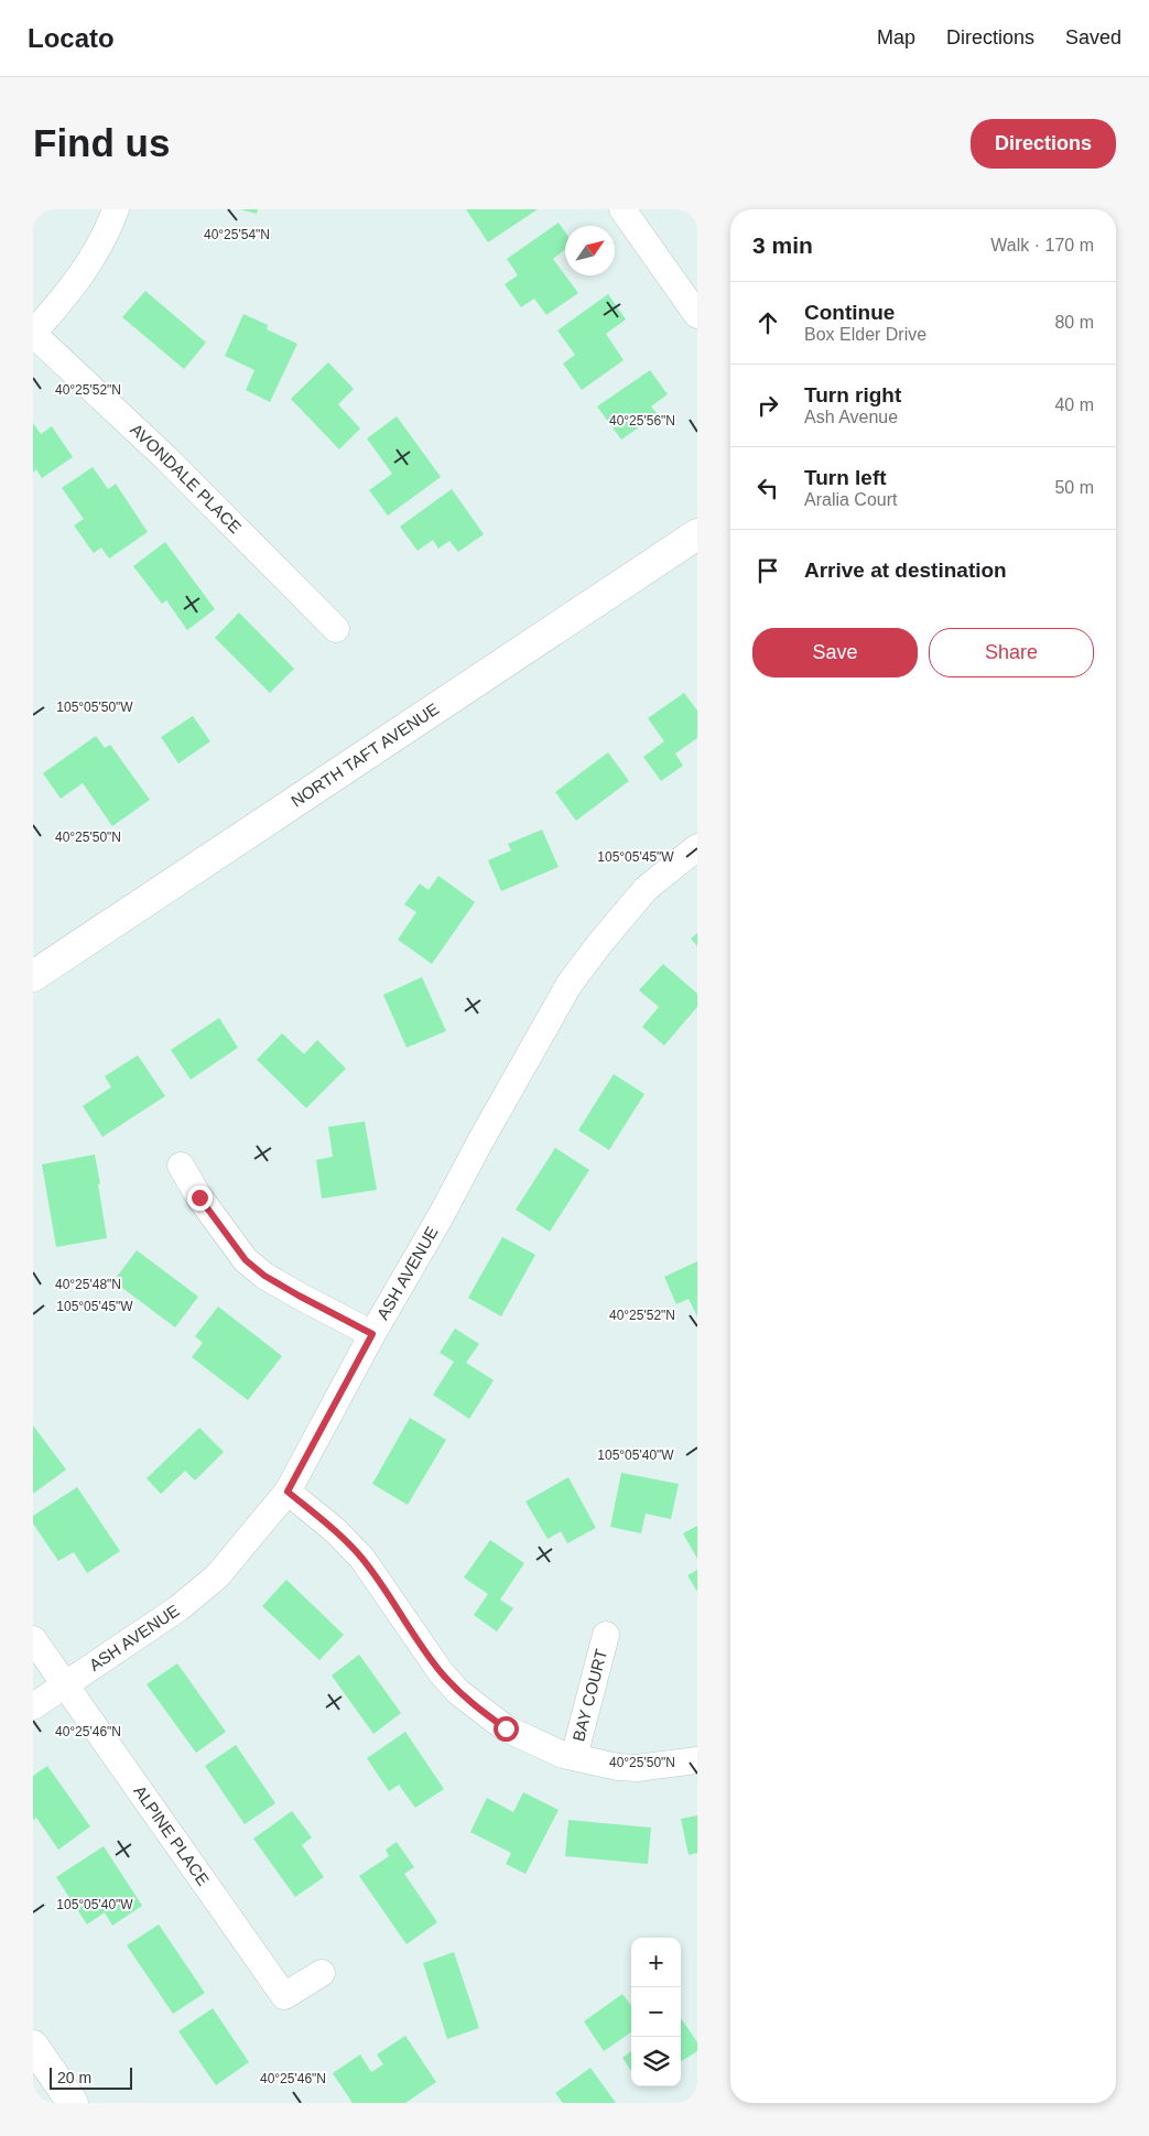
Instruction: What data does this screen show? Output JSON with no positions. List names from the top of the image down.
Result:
{
  "streets": {
    "main road": ["NORTH TAFT AVENUE"],
    "street": [
      "AVONDALE PLACE",
      "ASH AVENUE",
      "BAY COURT",
      "ALPINE PLACE"
    ]
  },
  "crossings": [
    ["ASH AVENUE", "ALPINE PLACE"]
  ],
  "scale_bar": "20 m",
  "north": "top right",
  "page": {
    "header": "Locato",
    "nav": ["Map", "Directions", "Saved"],
    "buttons": [
      "Directions",
      ["Save", "Share"]
    ],
    "title": "Find us",
    "heading": ["3 min", "Walk · 170 m"],
    "list": [
      ["Continue", "Box Elder Drive", "80 m"],
      ["Turn right", "Ash Avenue", "40 m"],
      ["Turn left", "Aralia Court", "50 m"],
      "Arrive at destination"
    ],
    "map_buttons": ["+", "−"],
    "scale": "20 m"
  },
  "coordinates": [
    "40°25'54\"N",
    "40°25'52\"N",
    "40°25'56\"N",
    "105°05'50\"W",
    "40°25'50\"N",
    "105°05'45\"W",
    "40°25'48\"N",
    "105°05'40\"W",
    "40°25'46\"N"
  ]
}
